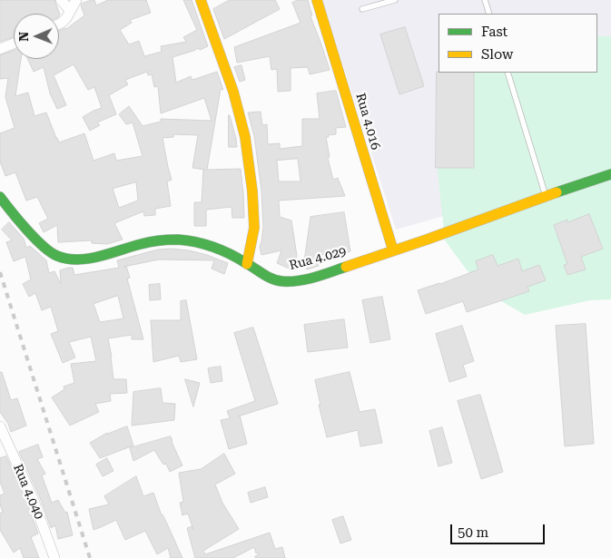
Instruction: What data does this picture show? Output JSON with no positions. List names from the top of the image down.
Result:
{
  "streets": {
    "street": ["Rua 4.016", "Rua 4.029", "Rua 4.040"]
  },
  "crossings": [
    ["Rua 4.016", "Rua 4.029"]
  ],
  "legend": ["Fast", "Slow"],
  "scale_bar": "50 m",
  "north": "left"
}
